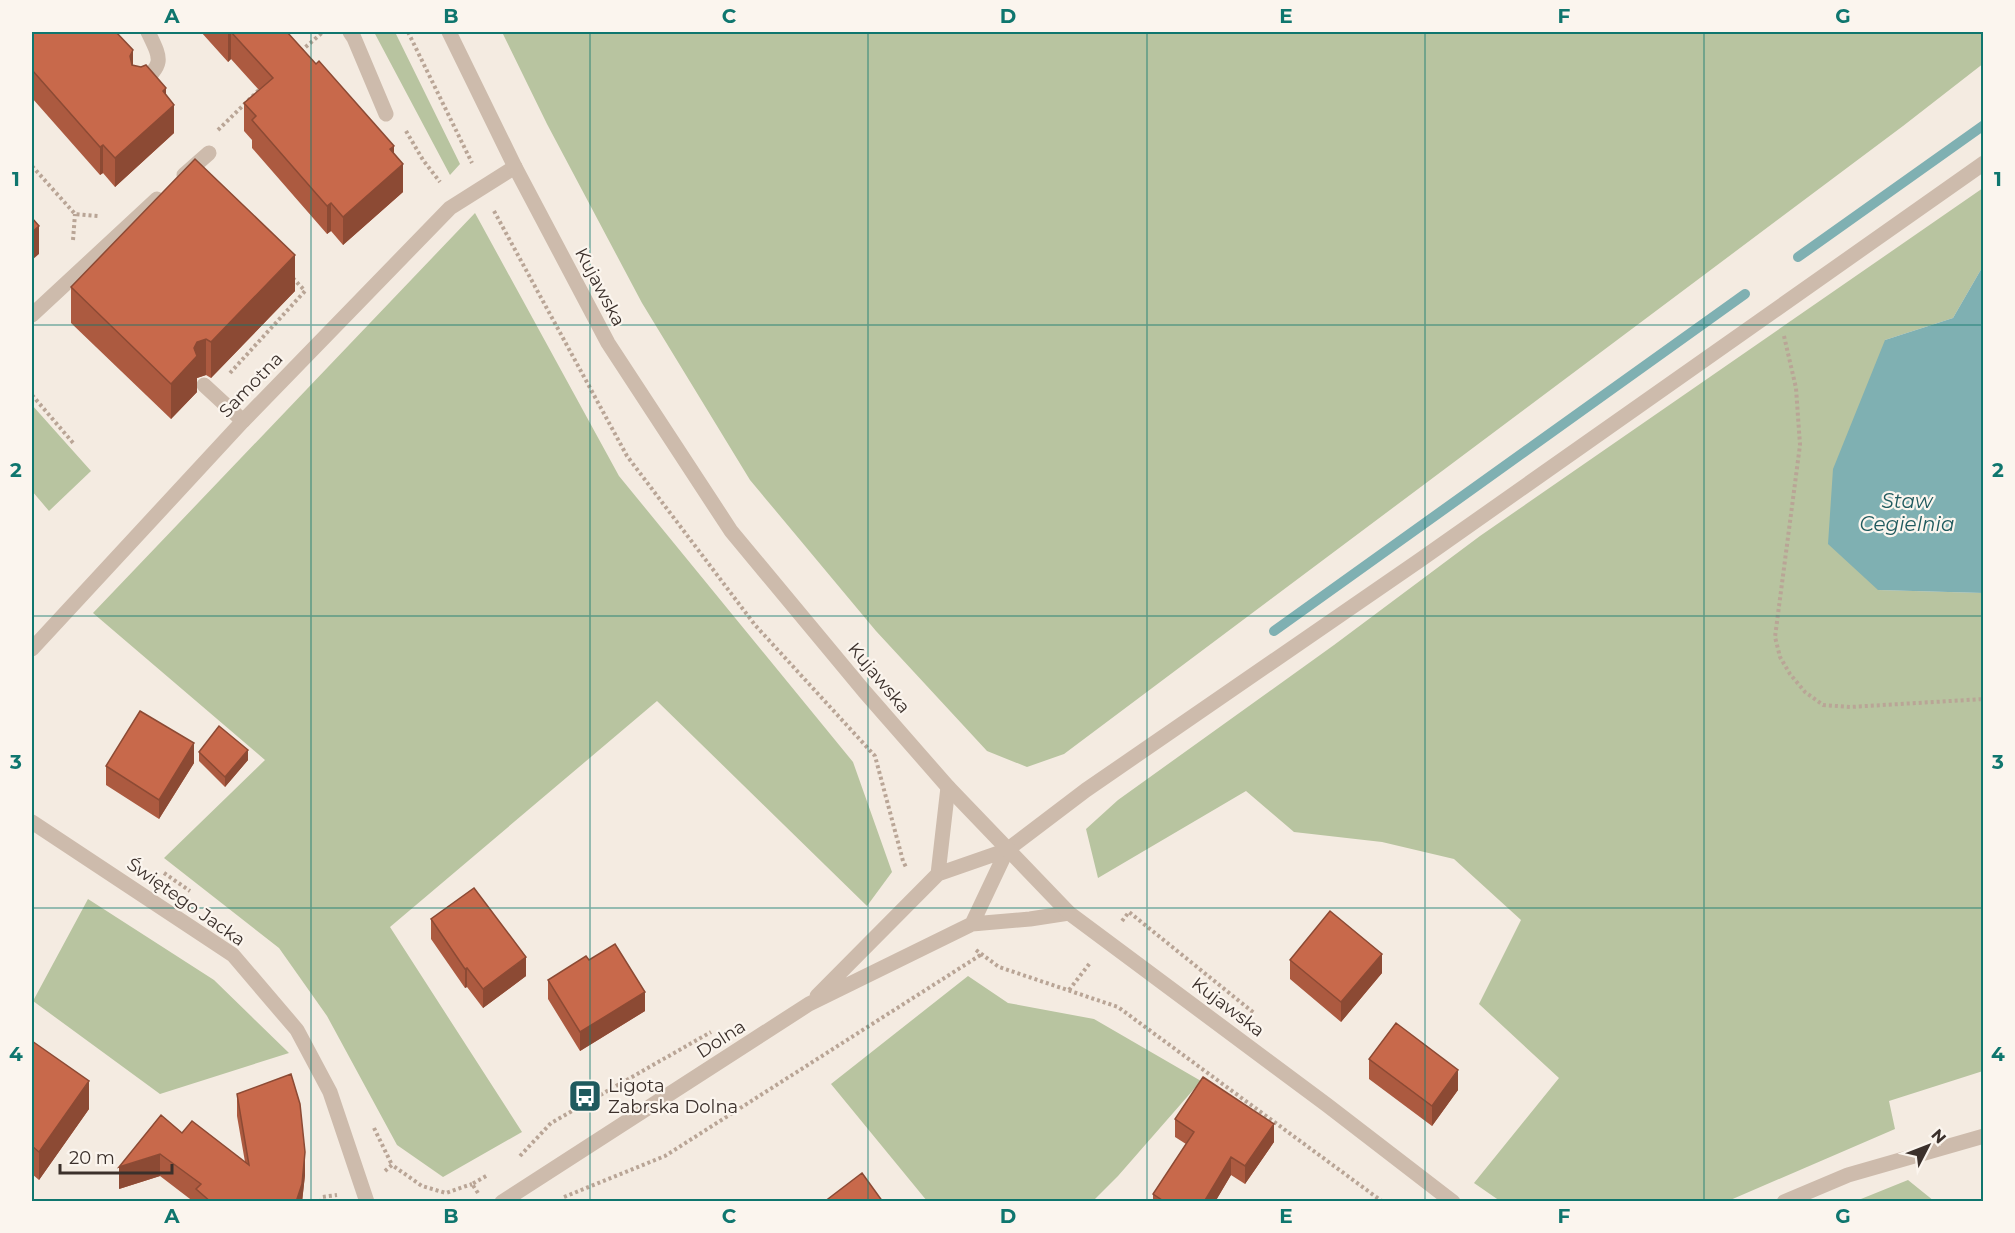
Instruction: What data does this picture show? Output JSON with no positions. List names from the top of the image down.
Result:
{
  "streets": {
    "street": [
      "Kujawska",
      "Samotna",
      "Świętego Jacka",
      "Dolna"
    ]
  },
  "crossings": [
    ["Kujawska", "Samotna"],
    ["Kujawska", "Dolna"]
  ],
  "water": ["Staw Cegielnia"],
  "places": {
    "bus stop": ["Ligota Zabrska Dolna"]
  },
  "scale_bar": "20 m",
  "north": "top right",
  "grid": {
    "columns": [
      "A",
      "B",
      "C",
      "D",
      "E",
      "F",
      "G"
    ],
    "rows": [
      "1",
      "2",
      "3",
      "4"
    ]
  }
}
